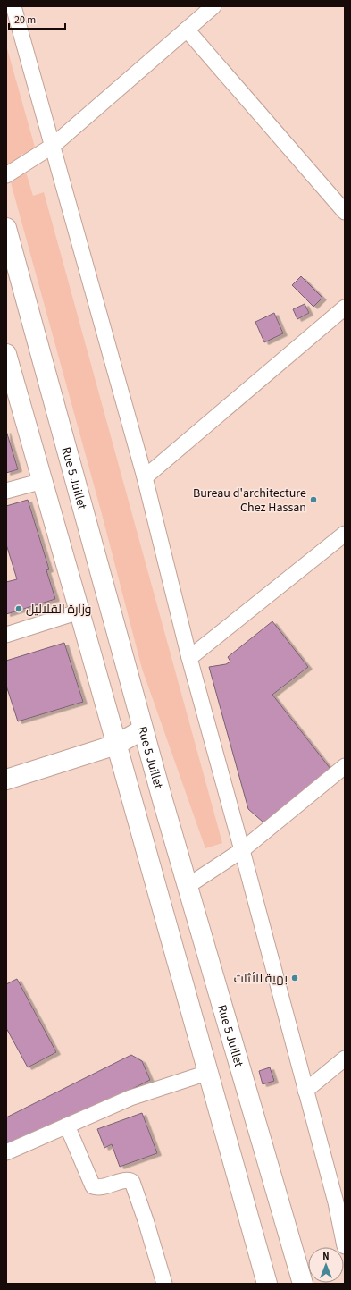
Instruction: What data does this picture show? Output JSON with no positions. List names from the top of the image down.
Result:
{
  "streets": {
    "main road": ["Rue 5 Juillet"]
  },
  "places": ["Bureau d'architecture Chez Hassan", "وزارة القلاليل", "بهية للأثاث"],
  "scale_bar": "20 m",
  "north": "top"
}
